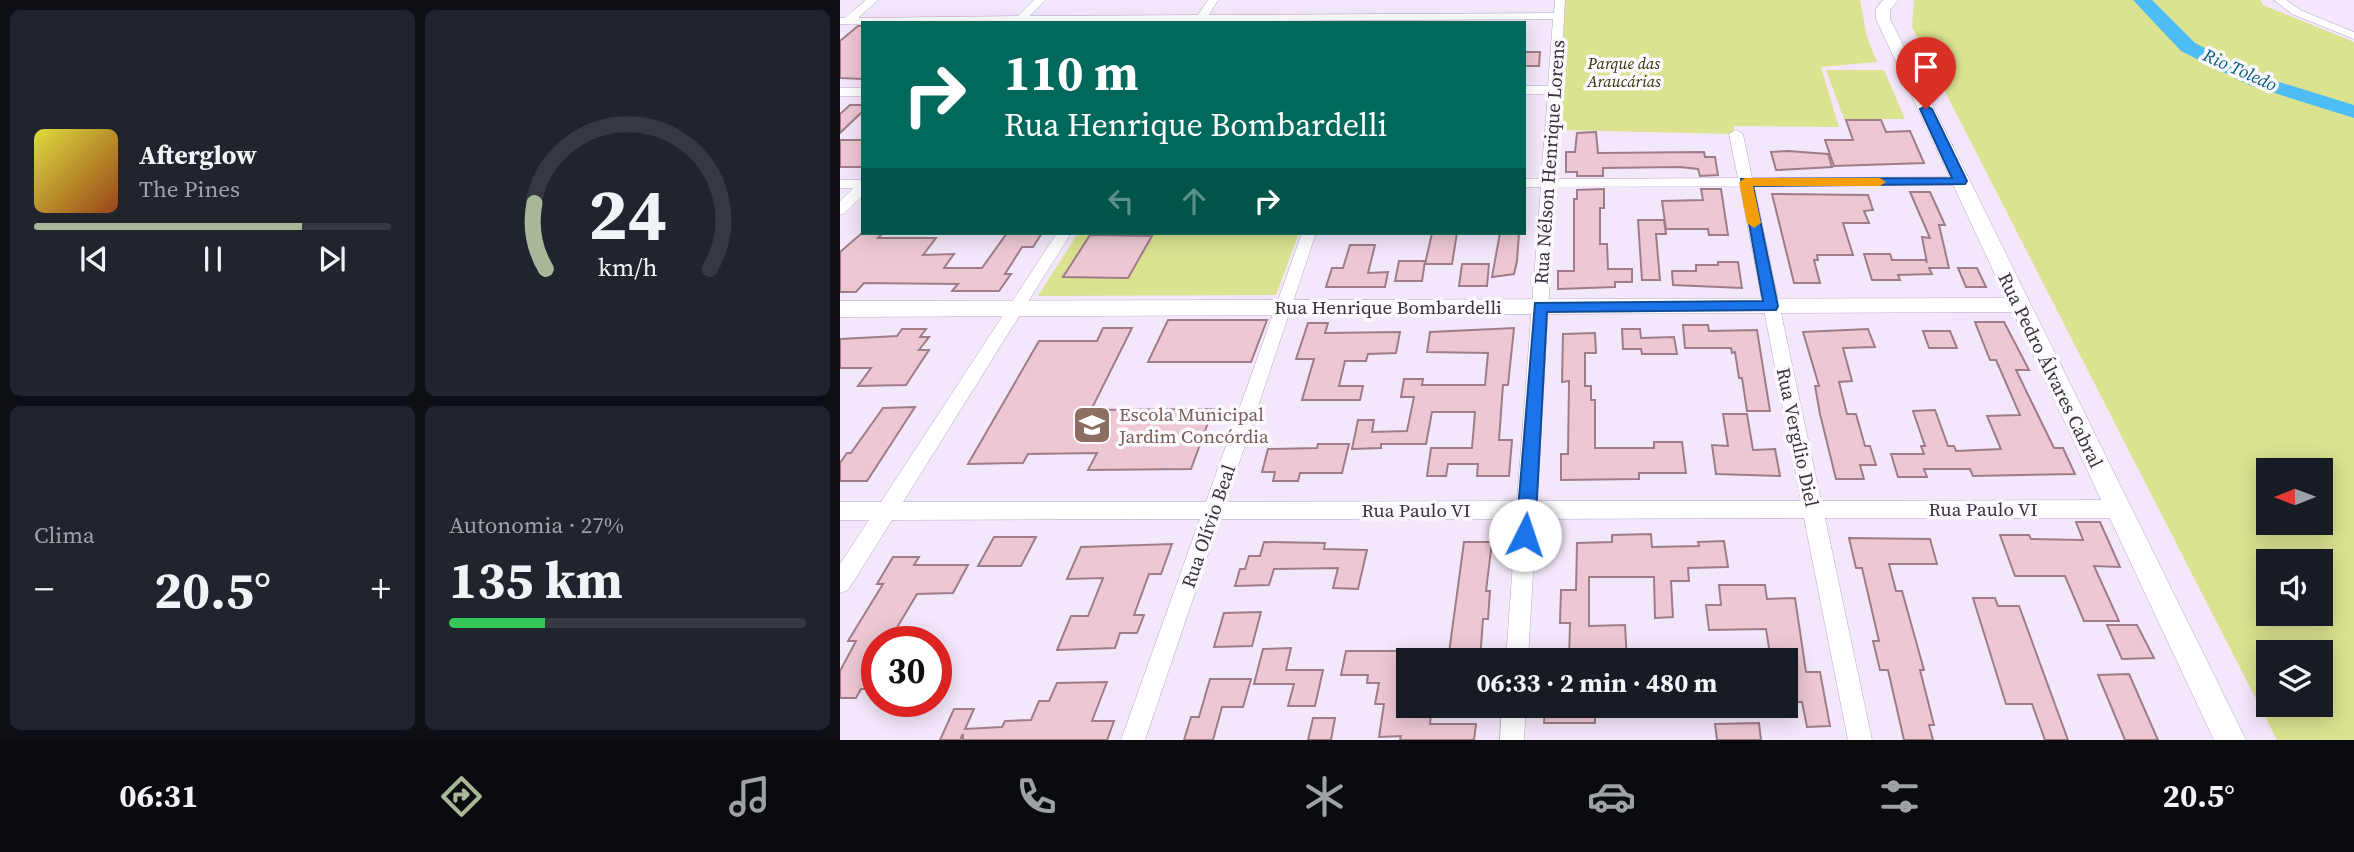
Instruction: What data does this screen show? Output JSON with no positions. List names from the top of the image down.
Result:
{
  "streets": {
    "street": [
      "Rua Nélson Henrique Lorens",
      "Rua Henrique Bombardelli",
      "Rua Pedro Álvares Cabral",
      "Rua Vergílio Diel",
      "Rua Paulo VI",
      "Rua Olívio Beal"
    ]
  },
  "crossings": [
    ["Rua Nélson Henrique Lorens", "Rua Henrique Bombardelli"],
    ["Rua Nélson Henrique Lorens", "Rua Paulo VI"],
    ["Rua Henrique Bombardelli", "Rua Pedro Álvares Cabral"],
    ["Rua Henrique Bombardelli", "Rua Vergílio Diel"],
    ["Rua Henrique Bombardelli", "Rua Olívio Beal"],
    ["Rua Pedro Álvares Cabral", "Rua Paulo VI"],
    ["Rua Vergílio Diel", "Rua Paulo VI"],
    ["Rua Paulo VI", "Rua Olívio Beal"]
  ],
  "water": ["Rio Toledo"],
  "parks": ["Parque das Araucárias"],
  "places": {
    "school or university": ["Escola Municipal Jardim Concórdia"]
  },
  "north": "left",
  "page": {
    "turn": ["110 m", "Rua Henrique Bombardelli"],
    "song": ["Afterglow", "The Pines"],
    "tile": [
      "Clima",
      ["Autonomia · 27%", "135 km"]
    ],
    "heat": ["−", "20.5°", "+"],
    "limit": "30",
    "trip": "06:33 · 2 min · 480 m",
    "tabs": ["06:31", "20.5°"],
    "gauge": ["24", "km/h"]
  }
}
